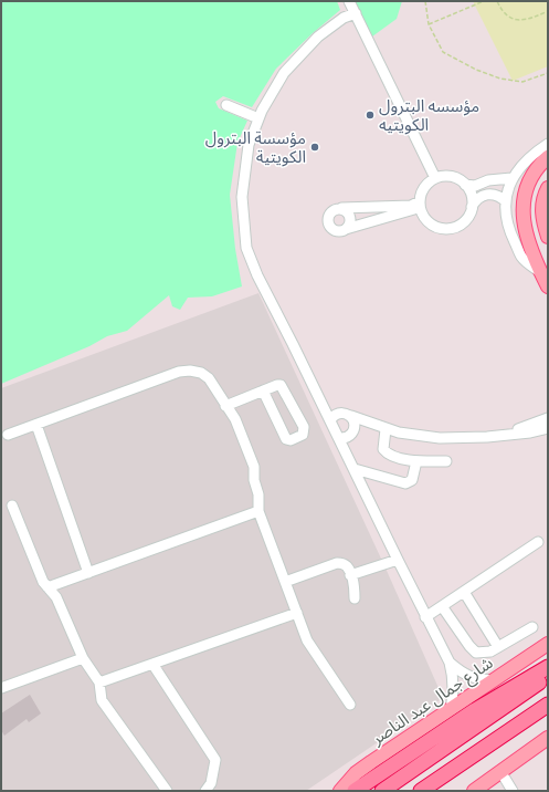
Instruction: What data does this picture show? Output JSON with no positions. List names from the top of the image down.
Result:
{
  "streets": {
    "main road": ["شارع جمال عبد الناصر"]
  },
  "places": ["مؤسسه البترول الكويتيه", "مؤسسة البترول الكويتية"]
}
